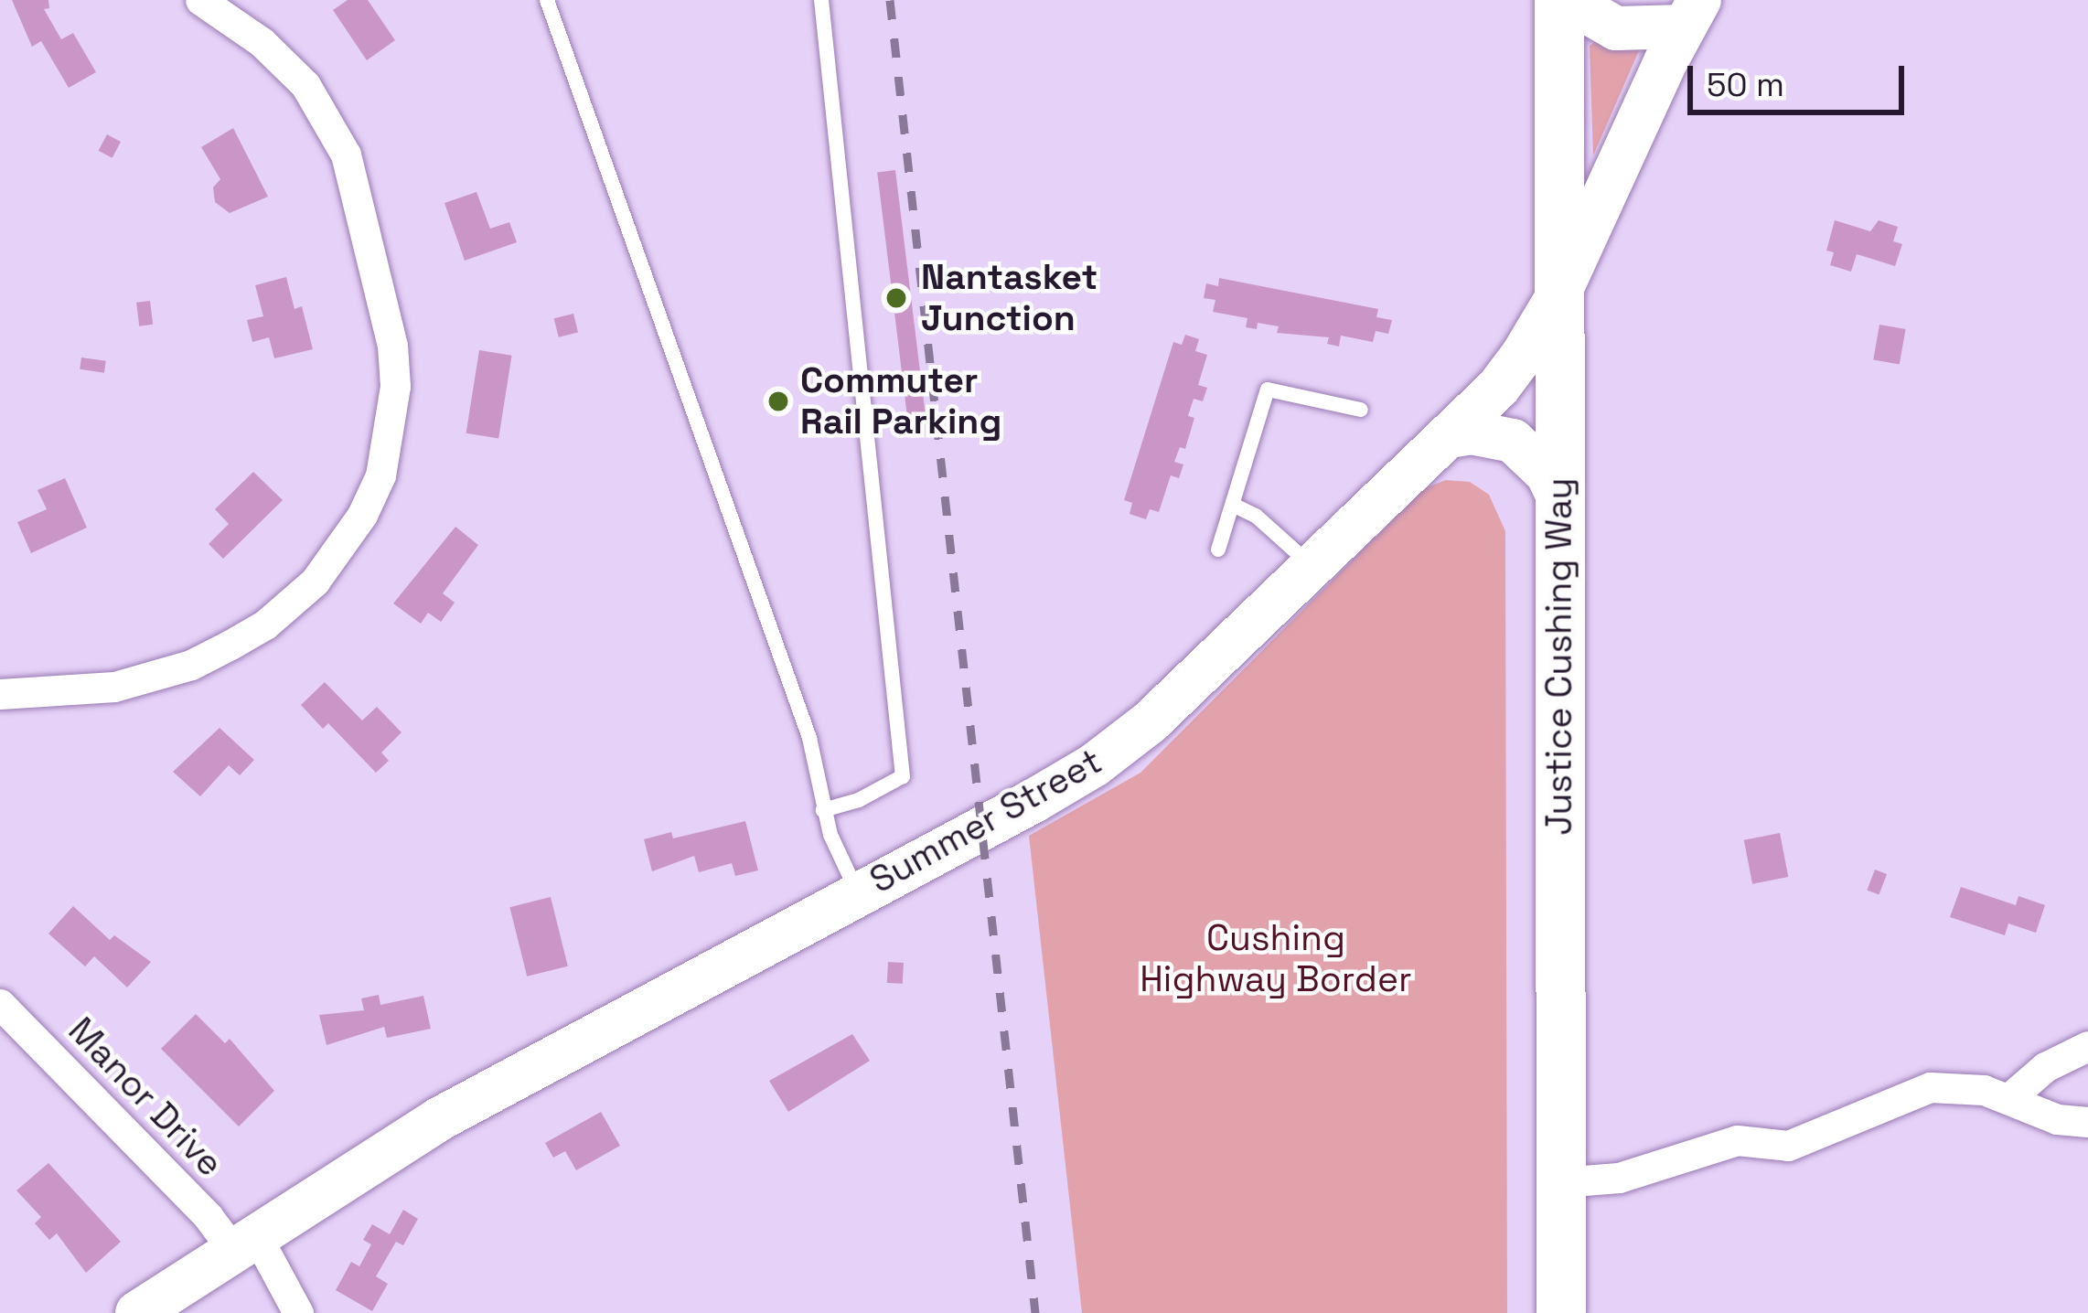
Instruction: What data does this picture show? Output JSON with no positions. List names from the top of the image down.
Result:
{
  "streets": {
    "main road": ["Justice Cushing Way"],
    "street": ["Summer Street", "Manor Drive"]
  },
  "crossings": [
    ["Justice Cushing Way", "Summer Street"],
    ["Summer Street", "Manor Drive"]
  ],
  "parks": ["Cushing Highway Border"],
  "places": ["Nantasket Junction", "Commuter Rail Parking"],
  "scale_bar": "50 m"
}
